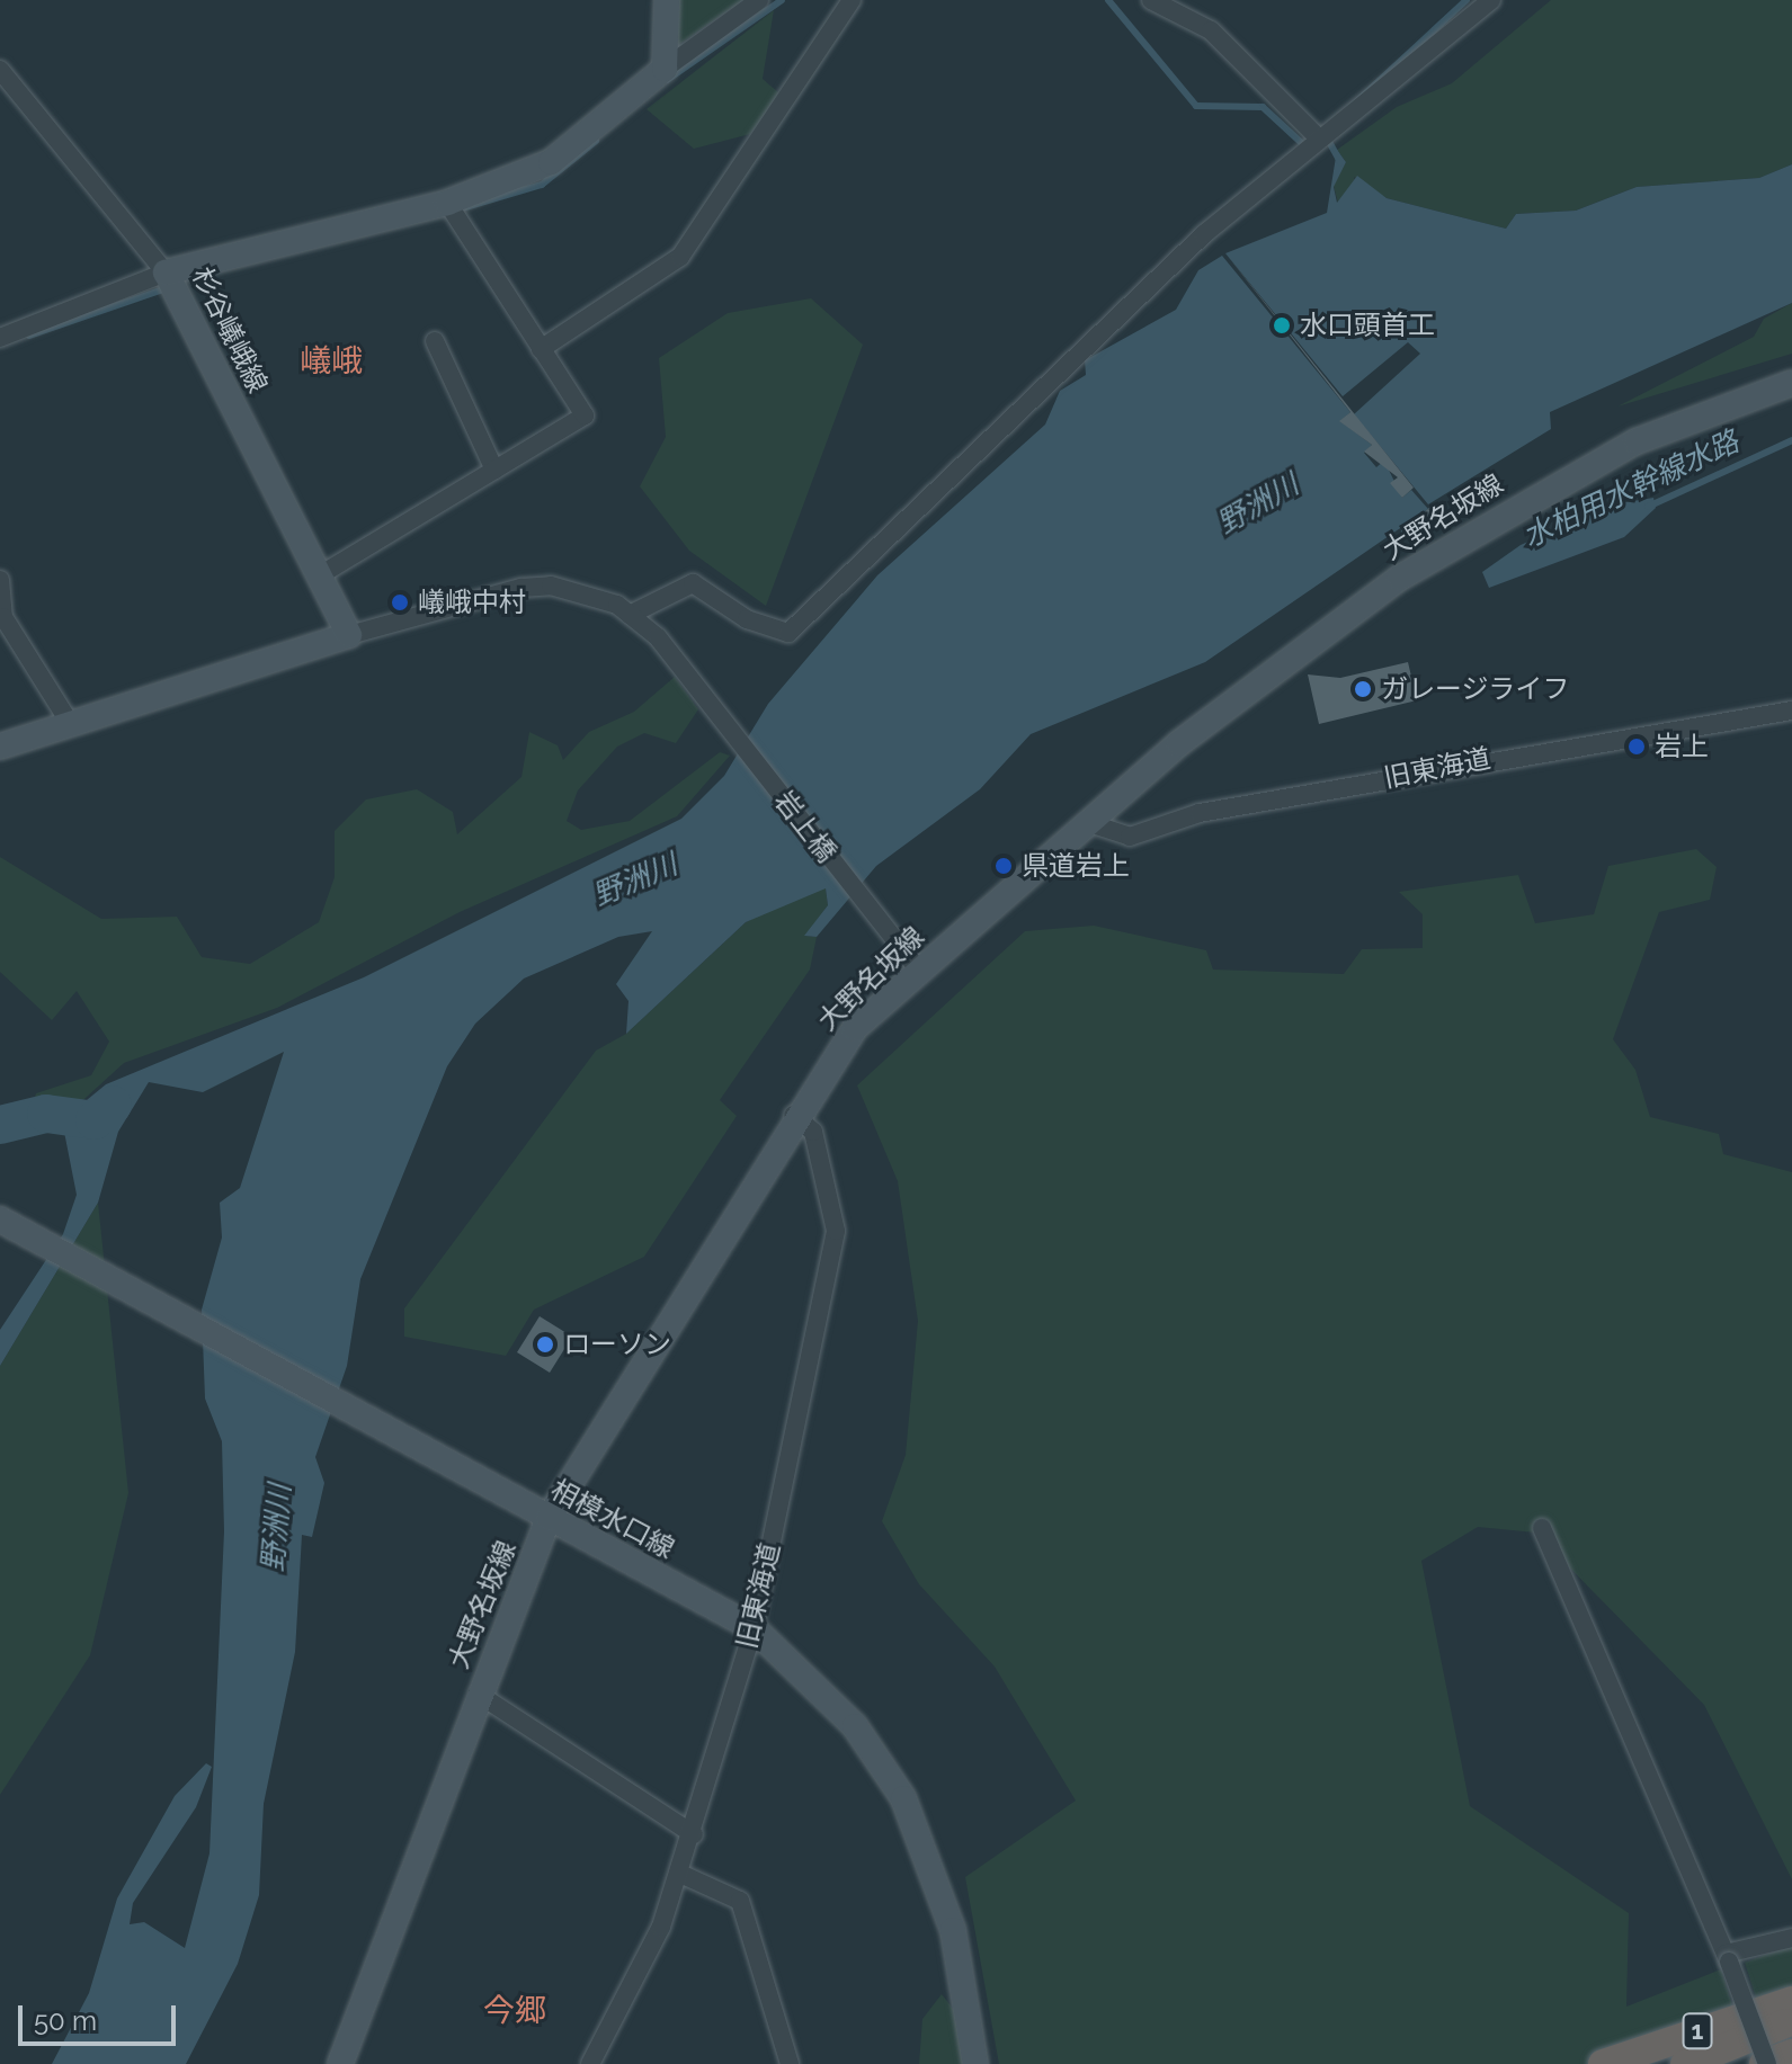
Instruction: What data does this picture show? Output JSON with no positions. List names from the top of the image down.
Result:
{
  "streets": {
    "highway": ["1"],
    "main road": ["杉谷嶬峨線", "大野名坂線", "相模水口線"],
    "street": ["旧東海道", "岩上橋"]
  },
  "crossings": [
    ["大野名坂線", "旧東海道"],
    ["大野名坂線", "岩上橋"],
    ["大野名坂線", "相模水口線"],
    ["旧東海道", "相模水口線"]
  ],
  "districts": ["嶬峨", "今郷"],
  "water": ["水柏用水幹線水路", "野洲川"],
  "places": [
    "水口頭首工",
    "嶬峨中村",
    "ガレージライフ",
    "岩上",
    "県道岩上",
    "ローソン"
  ],
  "scale_bar": "50 m"
}
